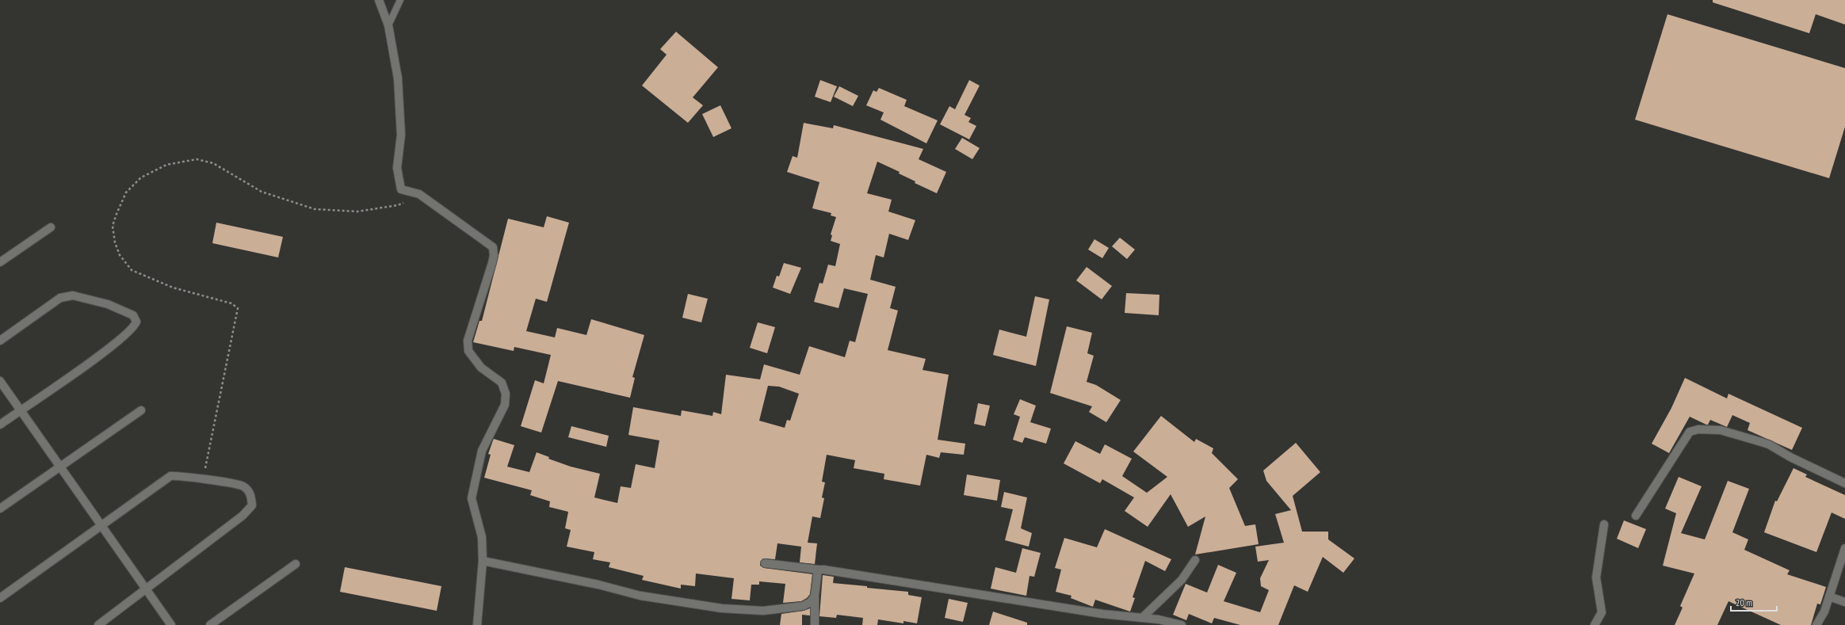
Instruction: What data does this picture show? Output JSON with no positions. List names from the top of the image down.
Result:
{
  "scale_bar": "20 m"
}
